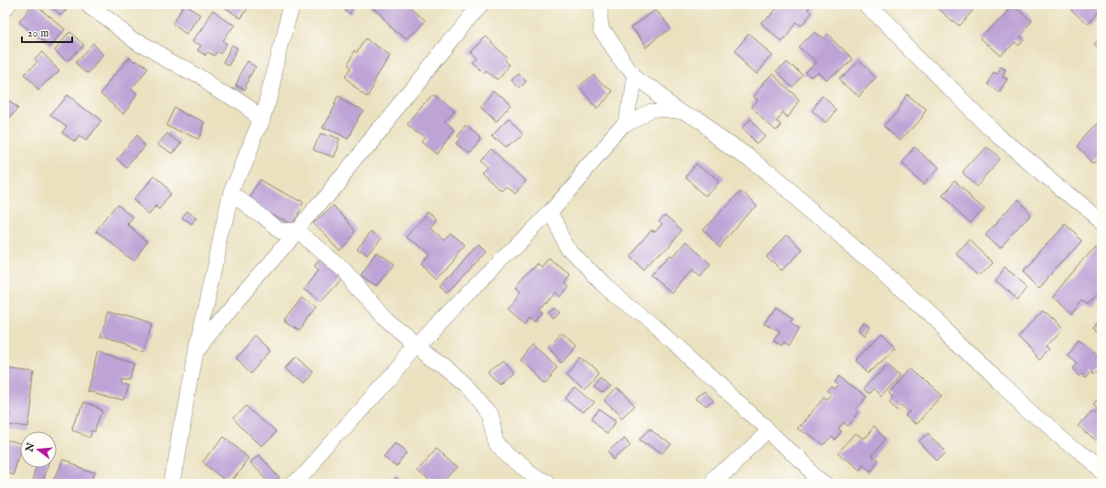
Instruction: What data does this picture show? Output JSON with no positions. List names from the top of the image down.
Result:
{
  "scale_bar": "20 m",
  "north": "left"
}
